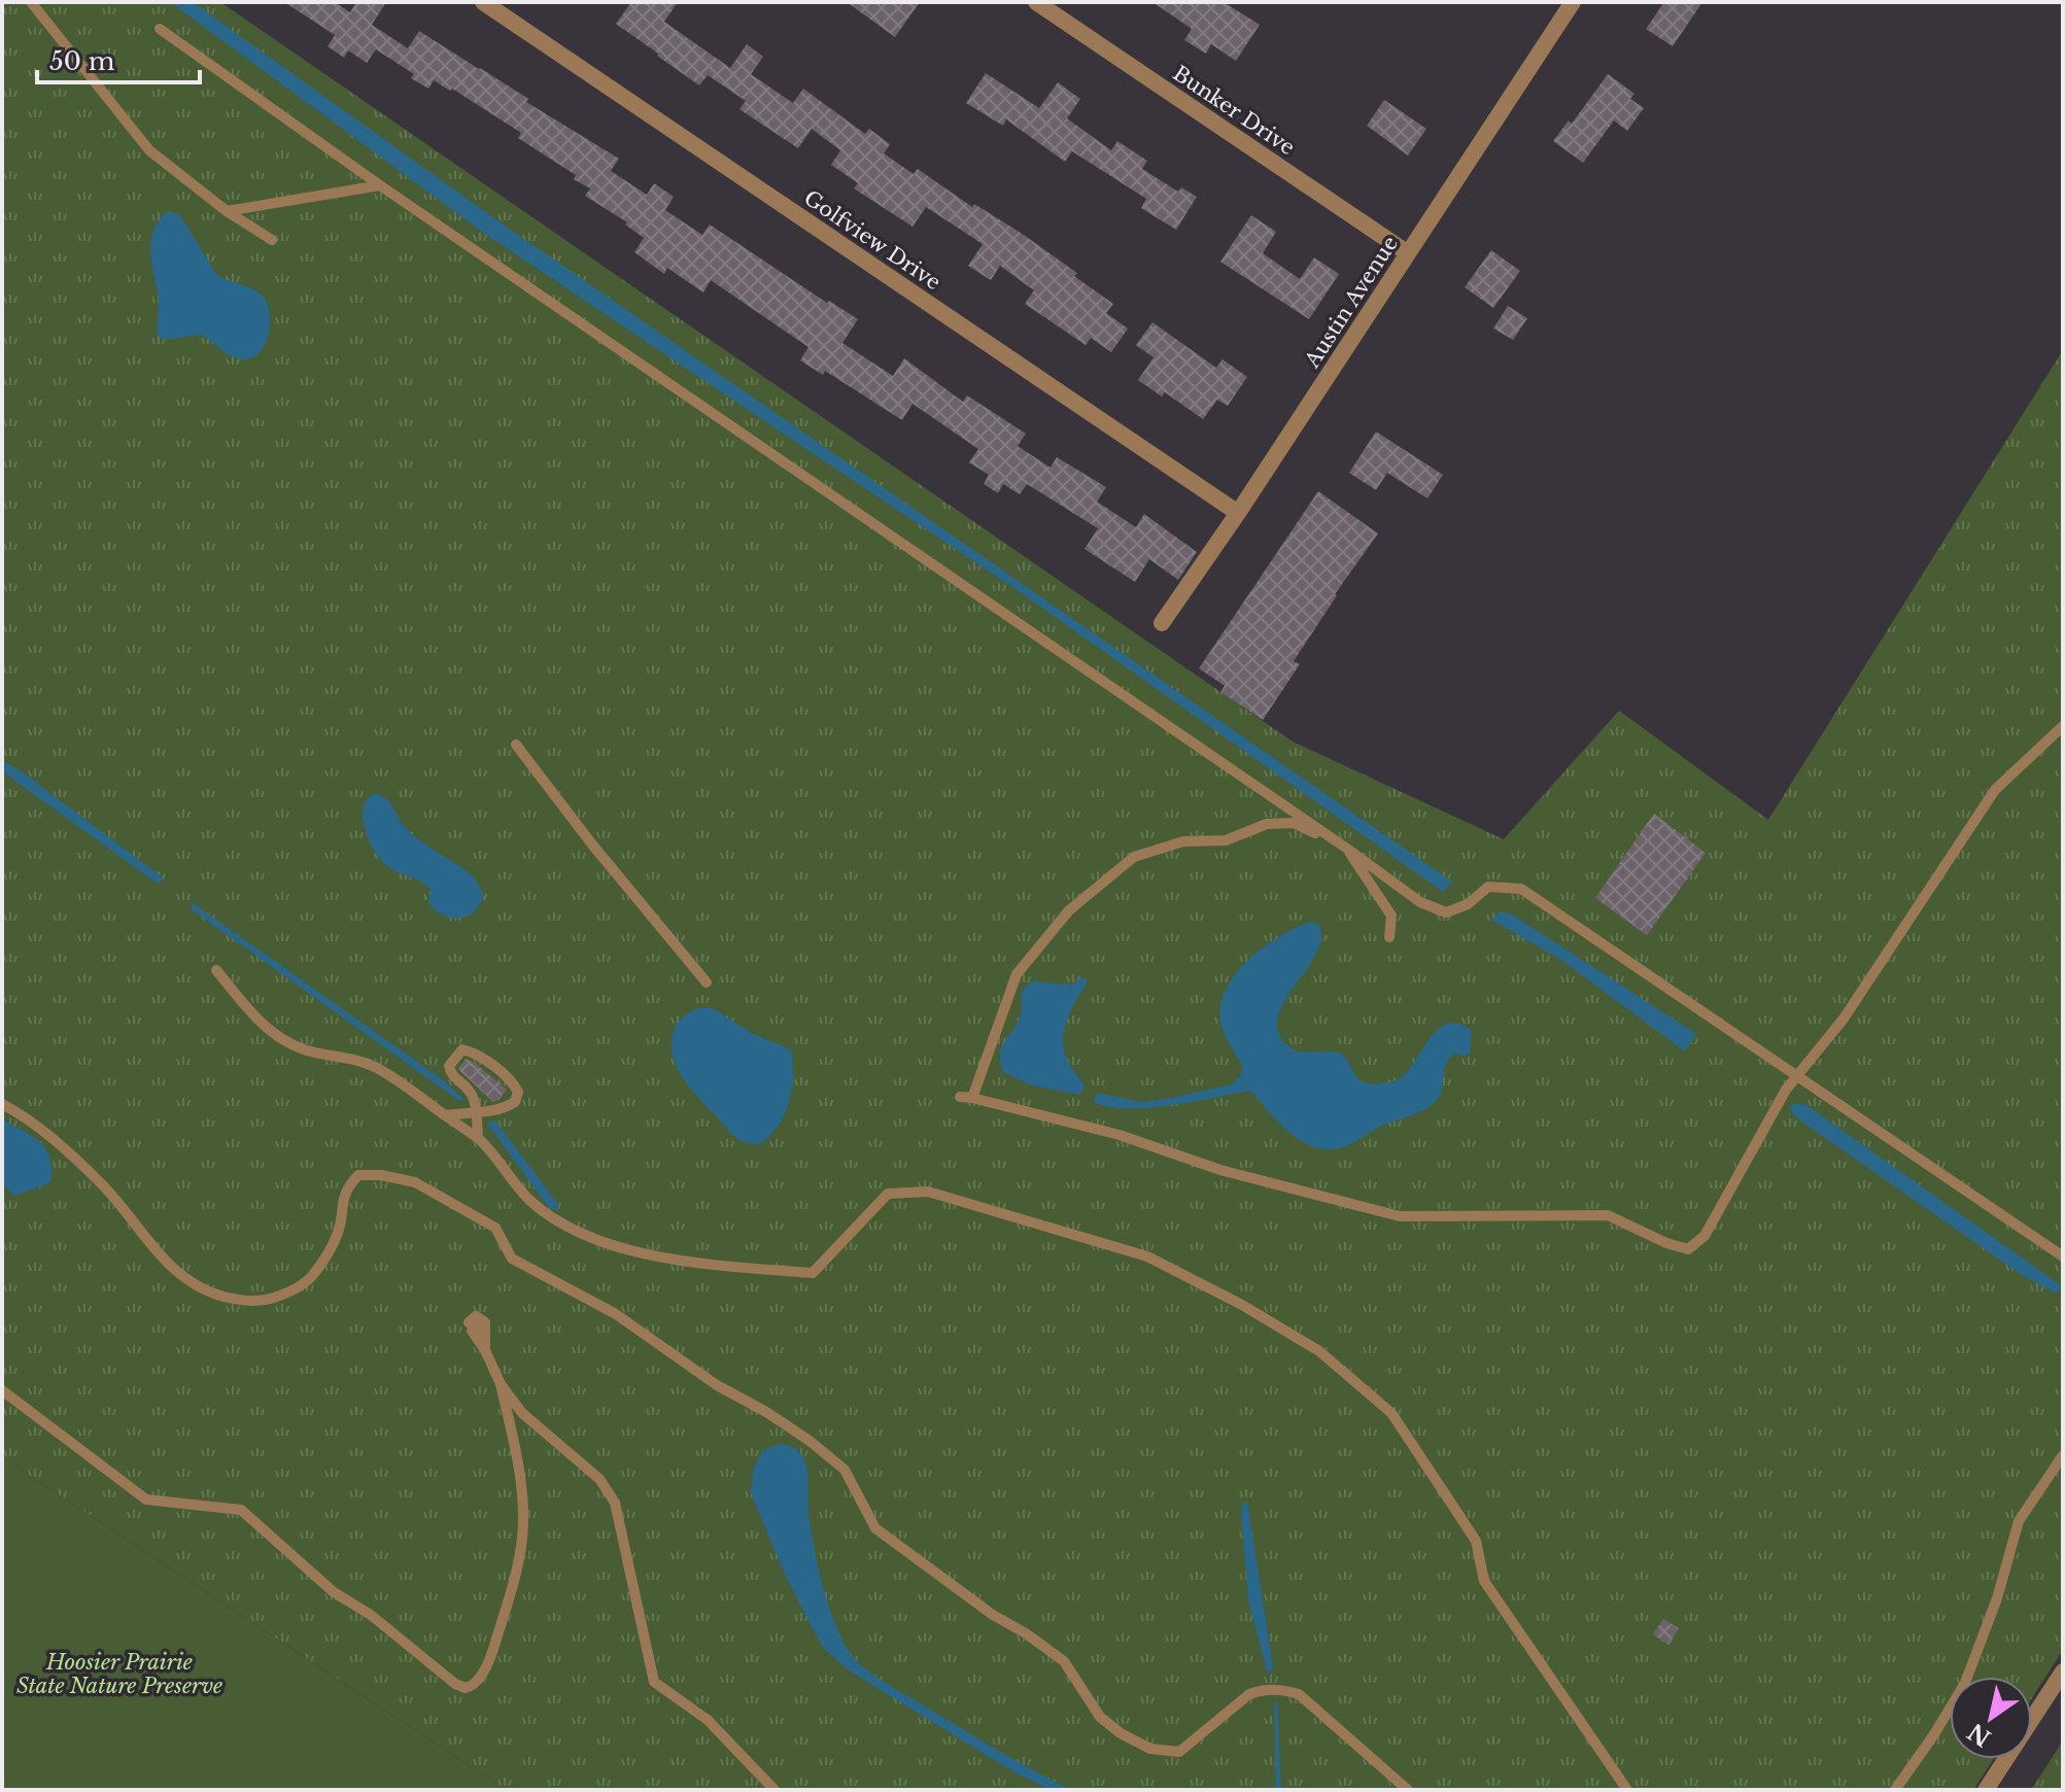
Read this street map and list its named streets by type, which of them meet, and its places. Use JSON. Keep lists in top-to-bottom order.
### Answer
{
  "streets": {
    "street": ["Bunker Drive", "Golfview Drive", "Austin Avenue"]
  },
  "crossings": [
    ["Bunker Drive", "Austin Avenue"],
    ["Golfview Drive", "Austin Avenue"]
  ],
  "parks": ["Hoosier Prairie State Nature Preserve"],
  "scale_bar": "50 m",
  "north": "bottom left"
}
